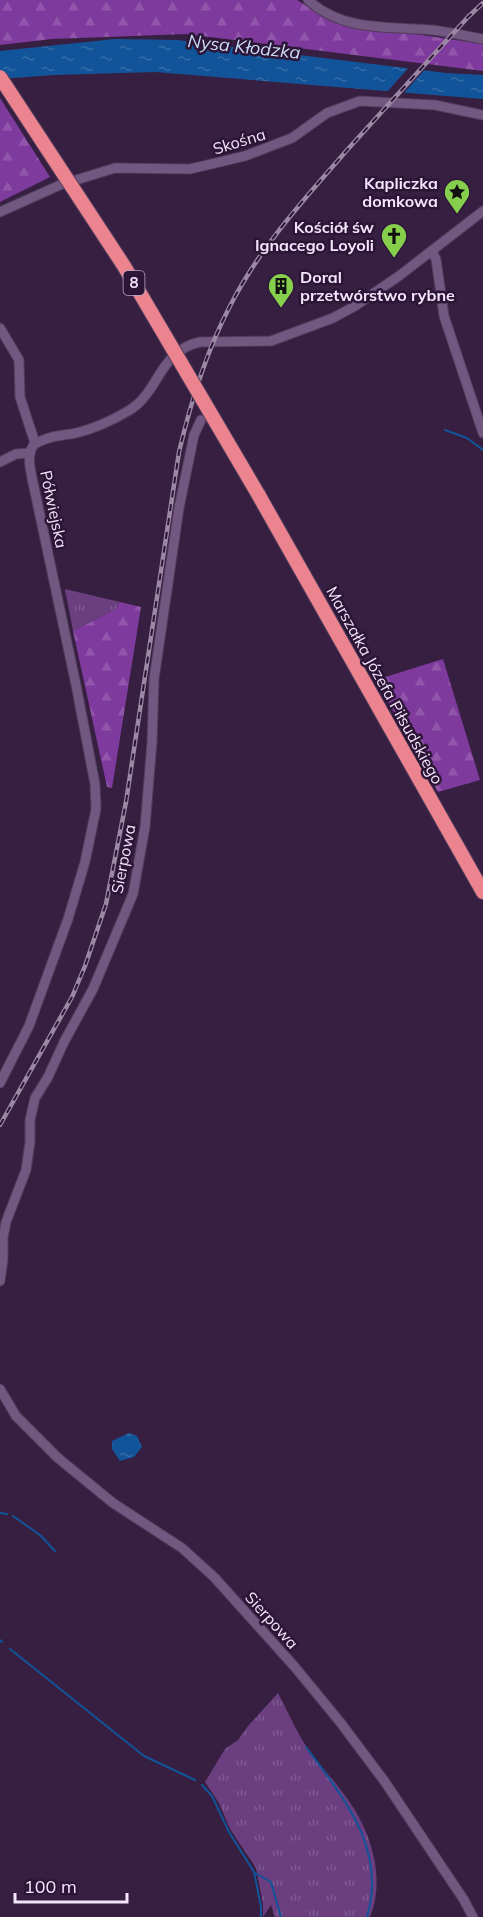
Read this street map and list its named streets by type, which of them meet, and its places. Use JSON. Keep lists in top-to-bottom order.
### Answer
{
  "streets": {
    "highway": ["8", "Marszałka Józefa Piłsudskiego"],
    "street": ["Skośna", "Półwiejska", "Sierpowa"]
  },
  "water": ["Nysa Kłodzka"],
  "places": {
    "place": ["Kapliczka domkowa"],
    "church": ["Kościół św Ignacego Loyoli"],
    "building": ["Doral przetwórstwo rybne"]
  },
  "scale_bar": "100 m"
}
